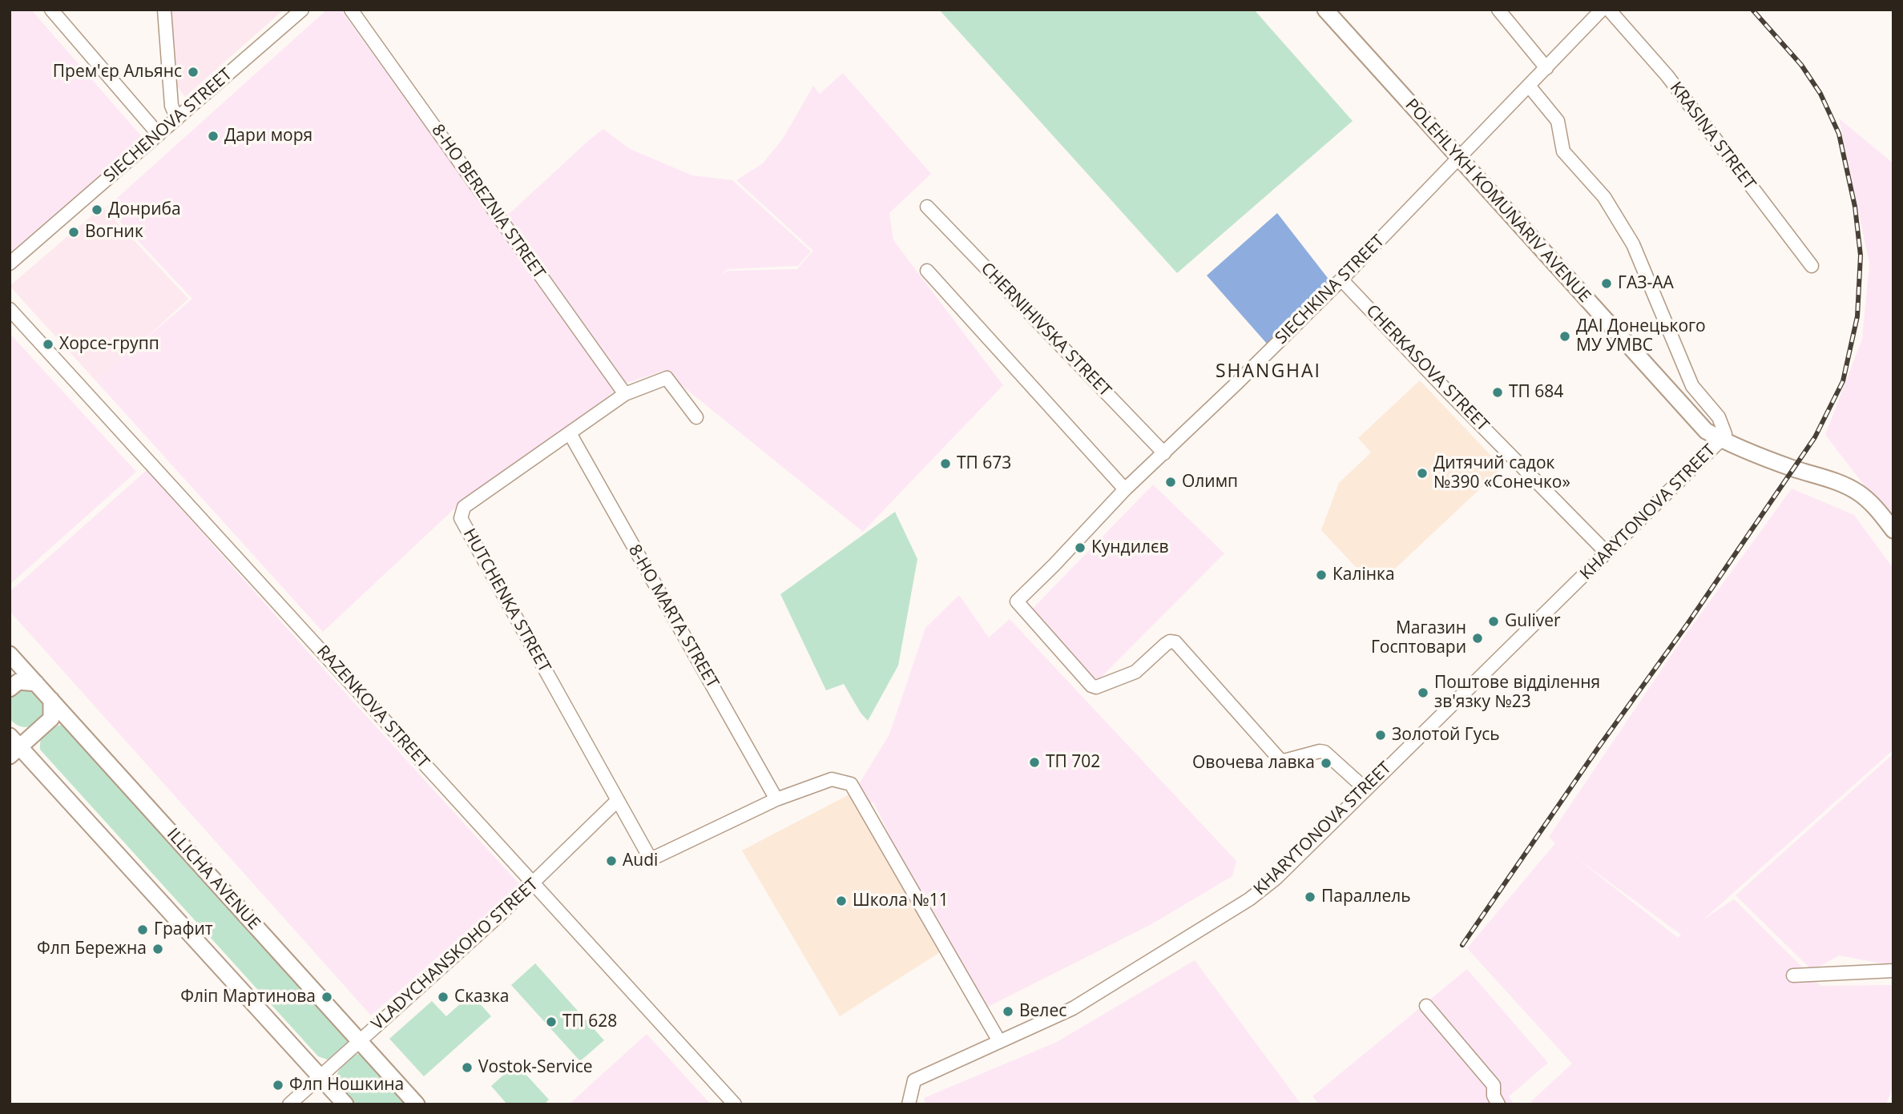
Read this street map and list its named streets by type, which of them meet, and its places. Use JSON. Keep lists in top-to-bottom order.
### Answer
{
  "streets": {
    "main road": ["POLEHLYKH KOMUNARIV AVENUE", "ILLICHA AVENUE"],
    "street": [
      "SIECHENOVA STREET",
      "KRASINA STREET",
      "8-HO BEREZNIA STREET",
      "SIECHKINA STREET",
      "CHERNIHIVSKA STREET",
      "CHERKASOVA STREET",
      "KHARYTONOVA STREET",
      "HUTCHENKA STREET",
      "8-HO MARTA STREET",
      "RAZENKOVA STREET",
      "VLADYCHANSKOHO STREET"
    ]
  },
  "crossings": [
    ["POLEHLYKH KOMUNARIV AVENUE", "SIECHKINA STREET"],
    ["POLEHLYKH KOMUNARIV AVENUE", "KHARYTONOVA STREET"],
    ["8-HO BEREZNIA STREET", "HUTCHENKA STREET"],
    ["SIECHKINA STREET", "CHERNIHIVSKA STREET"],
    ["SIECHKINA STREET", "CHERKASOVA STREET"],
    ["SIECHKINA STREET", "KHARYTONOVA STREET"],
    ["CHERKASOVA STREET", "KHARYTONOVA STREET"],
    ["HUTCHENKA STREET", "8-HO MARTA STREET"],
    ["HUTCHENKA STREET", "VLADYCHANSKOHO STREET"],
    ["RAZENKOVA STREET", "VLADYCHANSKOHO STREET"],
    ["ILLICHA AVENUE", "VLADYCHANSKOHO STREET"]
  ],
  "districts": ["SHANGHAI"],
  "places": [
    "Прем'єр Альянс",
    "Дари моря",
    "Донриба",
    "Вогник",
    "ГАЗ-АА",
    "ДАІ Донецького МУ УМВС",
    "Хорсе-групп",
    "ТП 684",
    "ТП 673",
    "Дитячий садок №390 «Сонечко»",
    "Олимп",
    "Кундилєв",
    "Калінка",
    "Guliver",
    "Магазин Госптовари",
    "Поштове відділення зв'язку №23",
    "Золотой Гусь",
    "ТП 702",
    "Овочева лавка",
    "Audi",
    "Параллель",
    "Школа №11",
    "Графит",
    "Флп Бережна",
    "Фліп Мартинова",
    "Сказка",
    "Велес",
    "ТП 628",
    "Vostok-Service",
    "Флп Ношкина"
  ]
}
